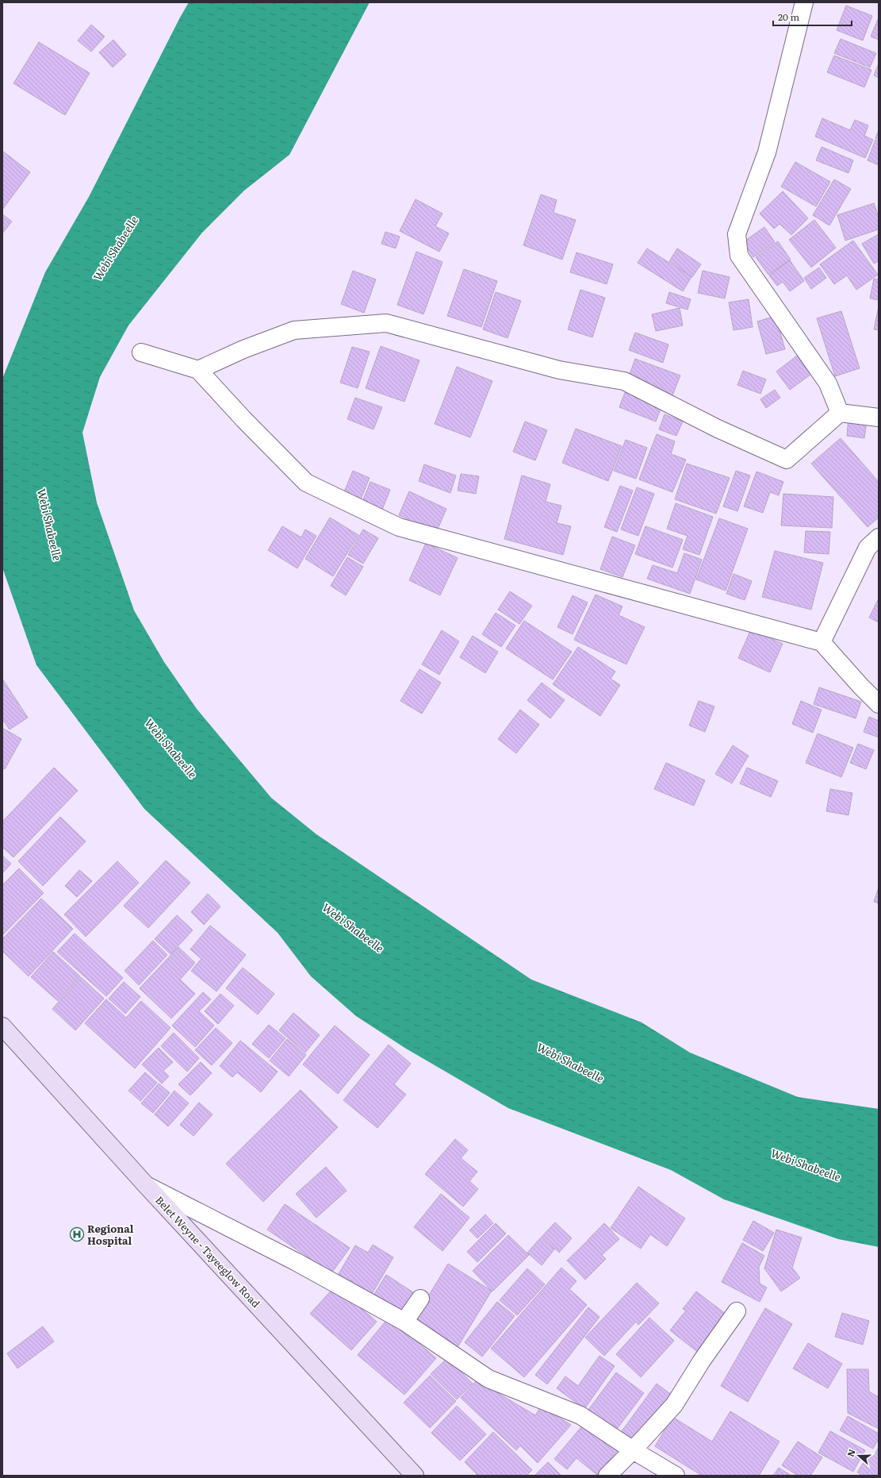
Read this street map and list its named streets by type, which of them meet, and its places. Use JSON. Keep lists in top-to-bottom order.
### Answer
{
  "streets": {
    "main road": ["Belet Weyne - Tayeeglow Road"]
  },
  "water": ["Webi Shabeelle"],
  "places": {
    "hospital": ["Regional Hospital"]
  },
  "scale_bar": "20 m",
  "north": "left"
}
